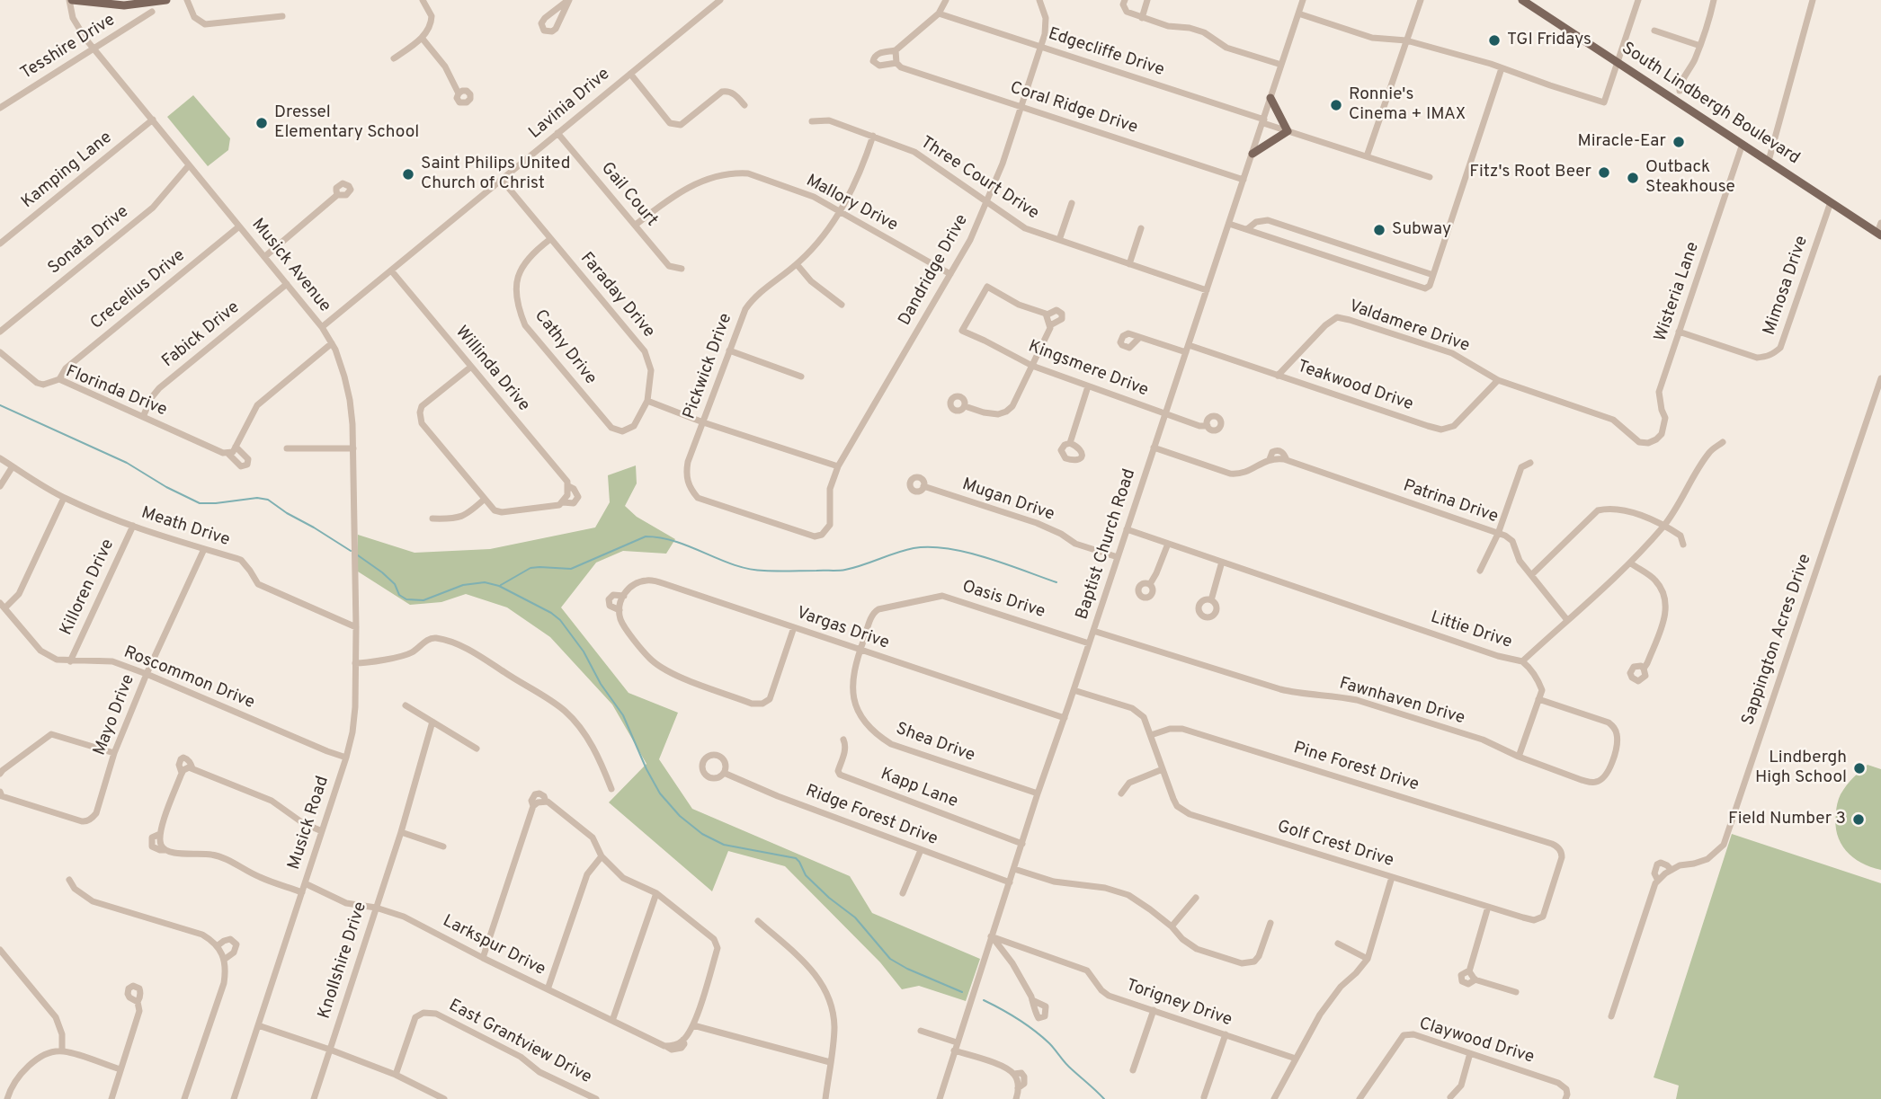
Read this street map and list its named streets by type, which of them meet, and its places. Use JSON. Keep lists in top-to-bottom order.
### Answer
{
  "streets": {
    "main road": ["South Lindbergh Boulevard"],
    "street": [
      "Tesshire Drive",
      "Edgecliffe Drive",
      "Lavinia Drive",
      "Coral Ridge Drive",
      "Kamping Lane",
      "Three Court Drive",
      "Gail Court",
      "Mallory Drive",
      "Sonata Drive",
      "Musick Avenue",
      "Dandridge Drive",
      "Mimosa Drive",
      "Crecelius Drive",
      "Wisteria Lane",
      "Faraday Drive",
      "Valdamere Drive",
      "Fabick Drive",
      "Cathy Drive",
      "Pickwick Drive",
      "Willinda Drive",
      "Kingsmere Drive",
      "Teakwood Drive",
      "Florinda Drive",
      "Mugan Drive",
      "Patrina Drive",
      "Meath Drive",
      "Baptist Church Road",
      "Killoren Drive",
      "Oasis Drive",
      "Vargas Drive",
      "Littie Drive",
      "Sappington Acres Drive",
      "Roscommon Drive",
      "Fawnhaven Drive",
      "Mayo Drive",
      "Shea Drive",
      "Pine Forest Drive",
      "Kapp Lane",
      "Ridge Forest Drive",
      "Musick Road",
      "Golf Crest Drive",
      "Larkspur Drive",
      "Knollshire Drive",
      "Torigney Drive",
      "Claywood Drive",
      "East Grantview Drive"
    ]
  },
  "crossings": [
    ["Tesshire Drive", "Musick Avenue"],
    ["Edgecliffe Drive", "Coral Ridge Drive"],
    ["Edgecliffe Drive", "Dandridge Drive"],
    ["Edgecliffe Drive", "Baptist Church Road"],
    ["Lavinia Drive", "Gail Court"],
    ["Lavinia Drive", "Musick Avenue"],
    ["Lavinia Drive", "Faraday Drive"],
    ["Lavinia Drive", "Willinda Drive"],
    ["South Lindbergh Boulevard", "Mimosa Drive"],
    ["South Lindbergh Boulevard", "Wisteria Lane"],
    ["Coral Ridge Drive", "Dandridge Drive"],
    ["Coral Ridge Drive", "Baptist Church Road"],
    ["Kamping Lane", "Musick Avenue"],
    ["Three Court Drive", "Dandridge Drive"],
    ["Three Court Drive", "Pickwick Drive"],
    ["Three Court Drive", "Baptist Church Road"],
    ["Gail Court", "Mallory Drive"],
    ["Mallory Drive", "Dandridge Drive"],
    ["Mallory Drive", "Pickwick Drive"],
    ["Sonata Drive", "Musick Avenue"],
    ["Musick Avenue", "Crecelius Drive"],
    ["Musick Avenue", "Fabick Drive"],
    ["Musick Avenue", "Florinda Drive"],
    ["Musick Avenue", "Musick Road"],
    ["Dandridge Drive", "Pickwick Drive"],
    ["Mimosa Drive", "Wisteria Lane"],
    ["Crecelius Drive", "Florinda Drive"],
    ["Wisteria Lane", "Valdamere Drive"],
    ["Faraday Drive", "Cathy Drive"],
    ["Valdamere Drive", "Teakwood Drive"],
    ["Fabick Drive", "Florinda Drive"],
    ["Kingsmere Drive", "Baptist Church Road"],
    ["Teakwood Drive", "Baptist Church Road"],
    ["Mugan Drive", "Baptist Church Road"],
    ["Patrina Drive", "Baptist Church Road"],
    ["Patrina Drive", "Littie Drive"],
    ["Meath Drive", "Killoren Drive"],
    ["Meath Drive", "Mayo Drive"],
    ["Meath Drive", "Musick Road"],
    ["Baptist Church Road", "Oasis Drive"],
    ["Baptist Church Road", "Vargas Drive"],
    ["Baptist Church Road", "Littie Drive"],
    ["Baptist Church Road", "Fawnhaven Drive"],
    ["Baptist Church Road", "Shea Drive"],
    ["Baptist Church Road", "Kapp Lane"],
    ["Baptist Church Road", "Ridge Forest Drive"],
    ["Baptist Church Road", "Golf Crest Drive"],
    ["Baptist Church Road", "Torigney Drive"],
    ["Killoren Drive", "Roscommon Drive"],
    ["Oasis Drive", "Vargas Drive"],
    ["Oasis Drive", "Shea Drive"],
    ["Vargas Drive", "Shea Drive"],
    ["Roscommon Drive", "Mayo Drive"],
    ["Roscommon Drive", "Musick Road"],
    ["Pine Forest Drive", "Golf Crest Drive"],
    ["Musick Road", "Larkspur Drive"],
    ["Larkspur Drive", "Knollshire Drive"]
  ],
  "places": [
    "TGI Fridays",
    "Ronnie's Cinema + IMAX",
    "Dressel Elementary School",
    "Miracle-Ear",
    "Fitz's Root Beer",
    "Saint Philips United Church of Christ",
    "Outback Steakhouse",
    "Subway",
    "Lindbergh High School",
    "Field Number 3"
  ]
}
